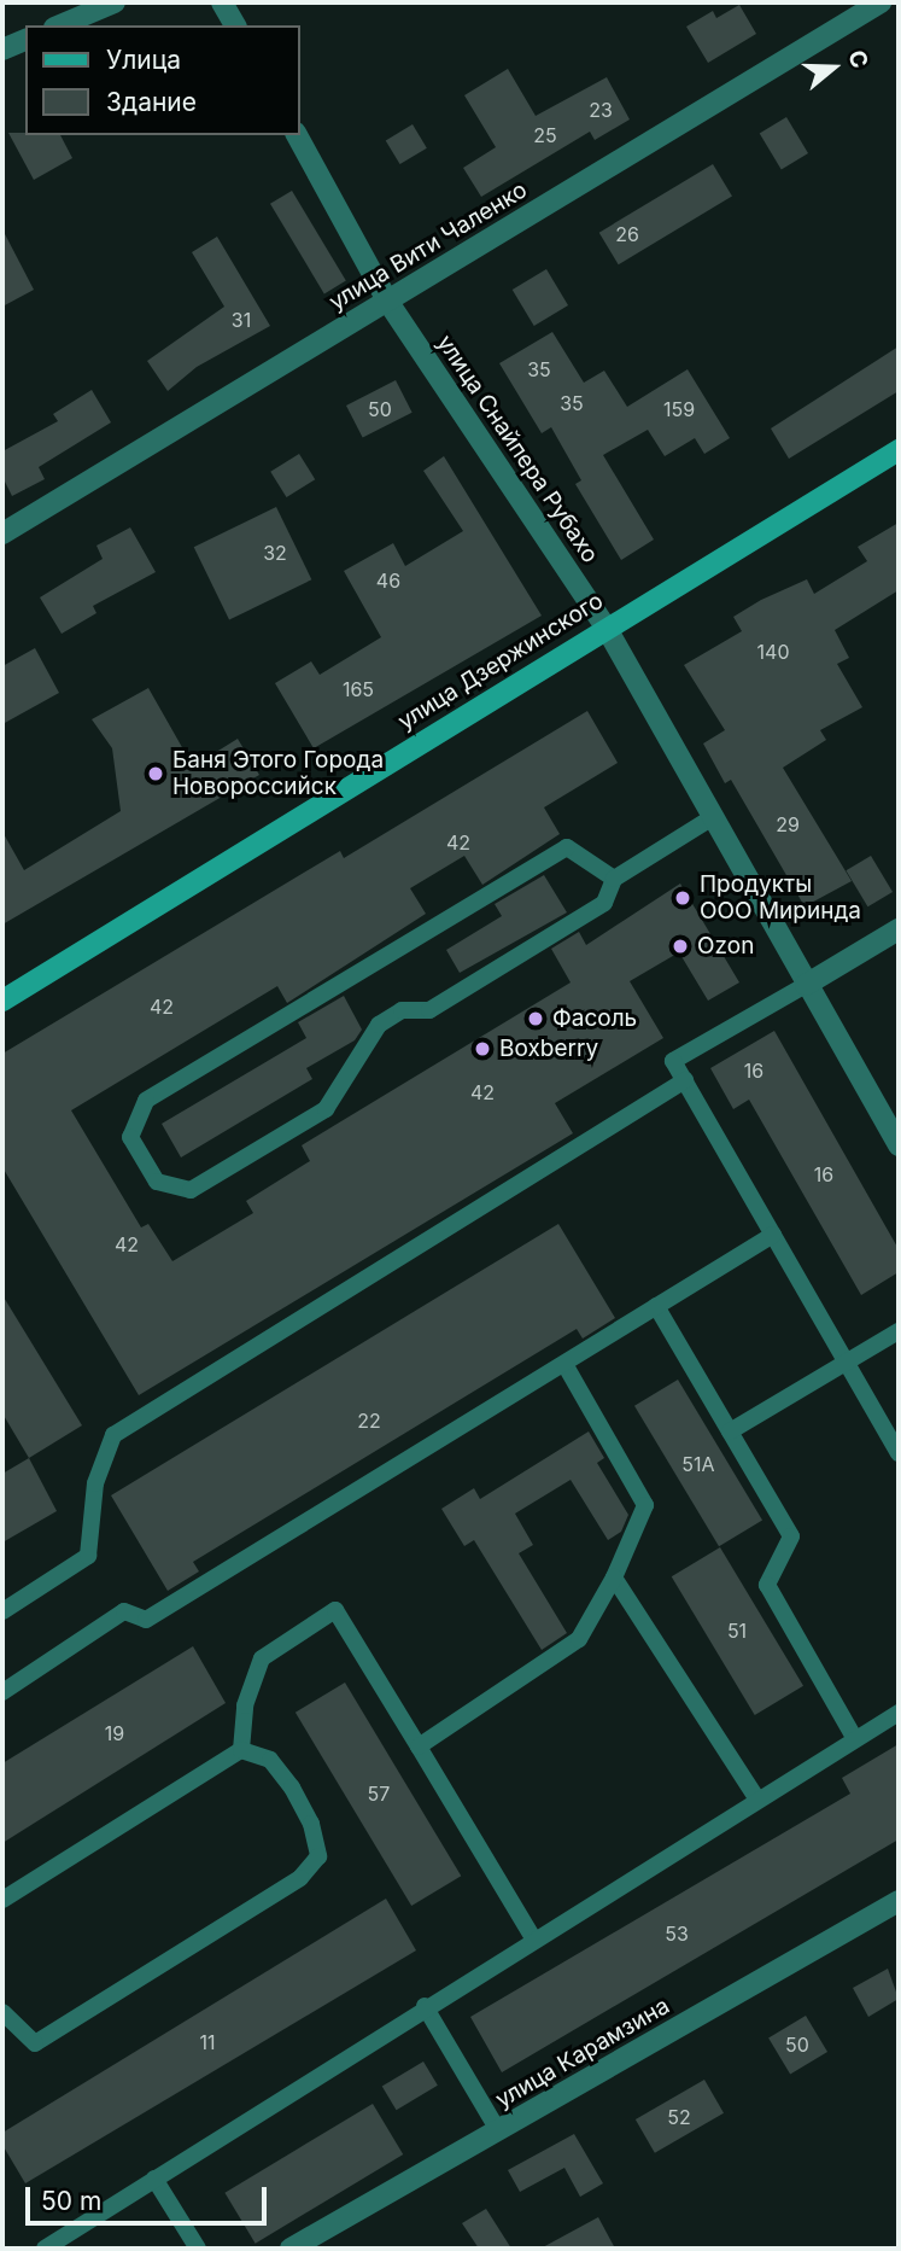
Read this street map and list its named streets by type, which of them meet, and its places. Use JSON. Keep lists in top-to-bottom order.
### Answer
{
  "streets": {
    "street": [
      "улица Вити Чаленко",
      "улица Снайпера Рубахо",
      "улица Дзержинского",
      "улица Карамзина"
    ]
  },
  "crossings": [
    ["улица Вити Чаленко", "улица Снайпера Рубахо"],
    ["улица Снайпера Рубахо", "улица Дзержинского"]
  ],
  "places": [
    "Баня Этого Города Новороссийск",
    "Продукты ООО Миринда",
    "Ozon",
    "Фасоль",
    "Boxberry"
  ],
  "house_numbers": [
    "23",
    "25",
    "26",
    "31",
    "35",
    "35",
    "50",
    "159",
    "32",
    "46",
    "140",
    "165",
    "29",
    "42",
    "42",
    "16",
    "42",
    "16",
    "42",
    "22",
    "51А",
    "51",
    "19",
    "57",
    "53",
    "11",
    "50",
    "52"
  ],
  "legend": ["Улица", "Здание"],
  "scale_bar": "50 m",
  "north": "right"
}
